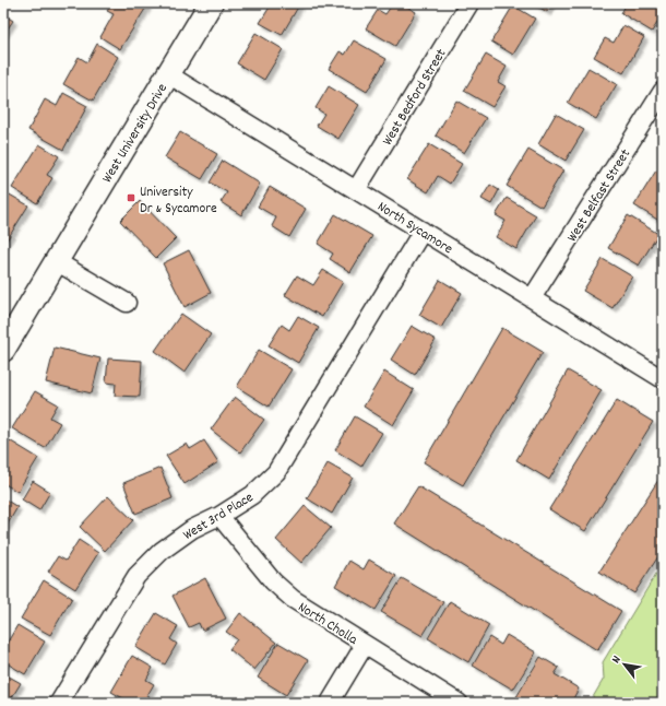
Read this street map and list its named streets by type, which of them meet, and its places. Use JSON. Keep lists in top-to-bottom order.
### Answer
{
  "streets": {
    "main road": ["West University Drive"],
    "street": [
      "West Bedford Street",
      "West Belfast Street",
      "North Sycamore",
      "West 3rd Place",
      "North Cholla"
    ]
  },
  "crossings": [
    ["West Bedford Street", "North Sycamore"],
    ["West University Drive", "North Sycamore"],
    ["West Belfast Street", "North Sycamore"],
    ["North Sycamore", "West 3rd Place"],
    ["West 3rd Place", "North Cholla"]
  ],
  "places": {
    "transit": ["University Dr & Sycamore"]
  },
  "north": "top left"
}
